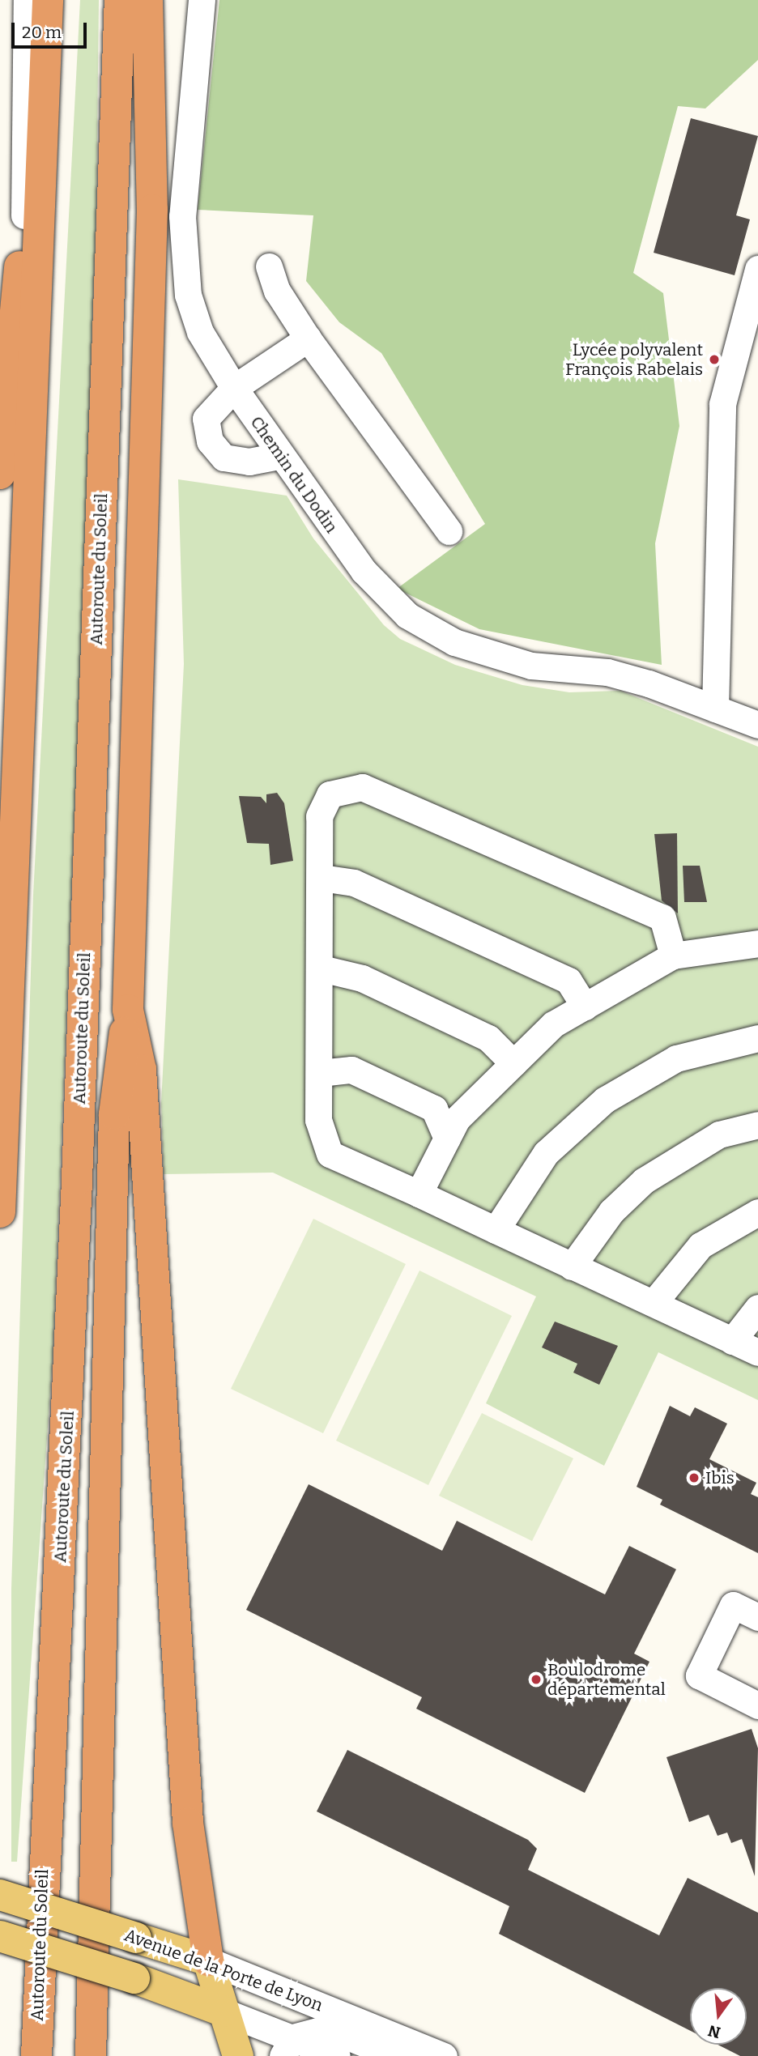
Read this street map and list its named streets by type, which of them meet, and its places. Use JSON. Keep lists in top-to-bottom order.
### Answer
{
  "streets": {
    "highway": ["Autoroute du Soleil"],
    "main road": ["Avenue de la Porte de Lyon"],
    "street": ["Chemin du Dodin"]
  },
  "places": ["Lycée polyvalent François Rabelais", "Ibis", "Boulodrome départemental"],
  "scale_bar": "20 m",
  "north": "bottom"
}
